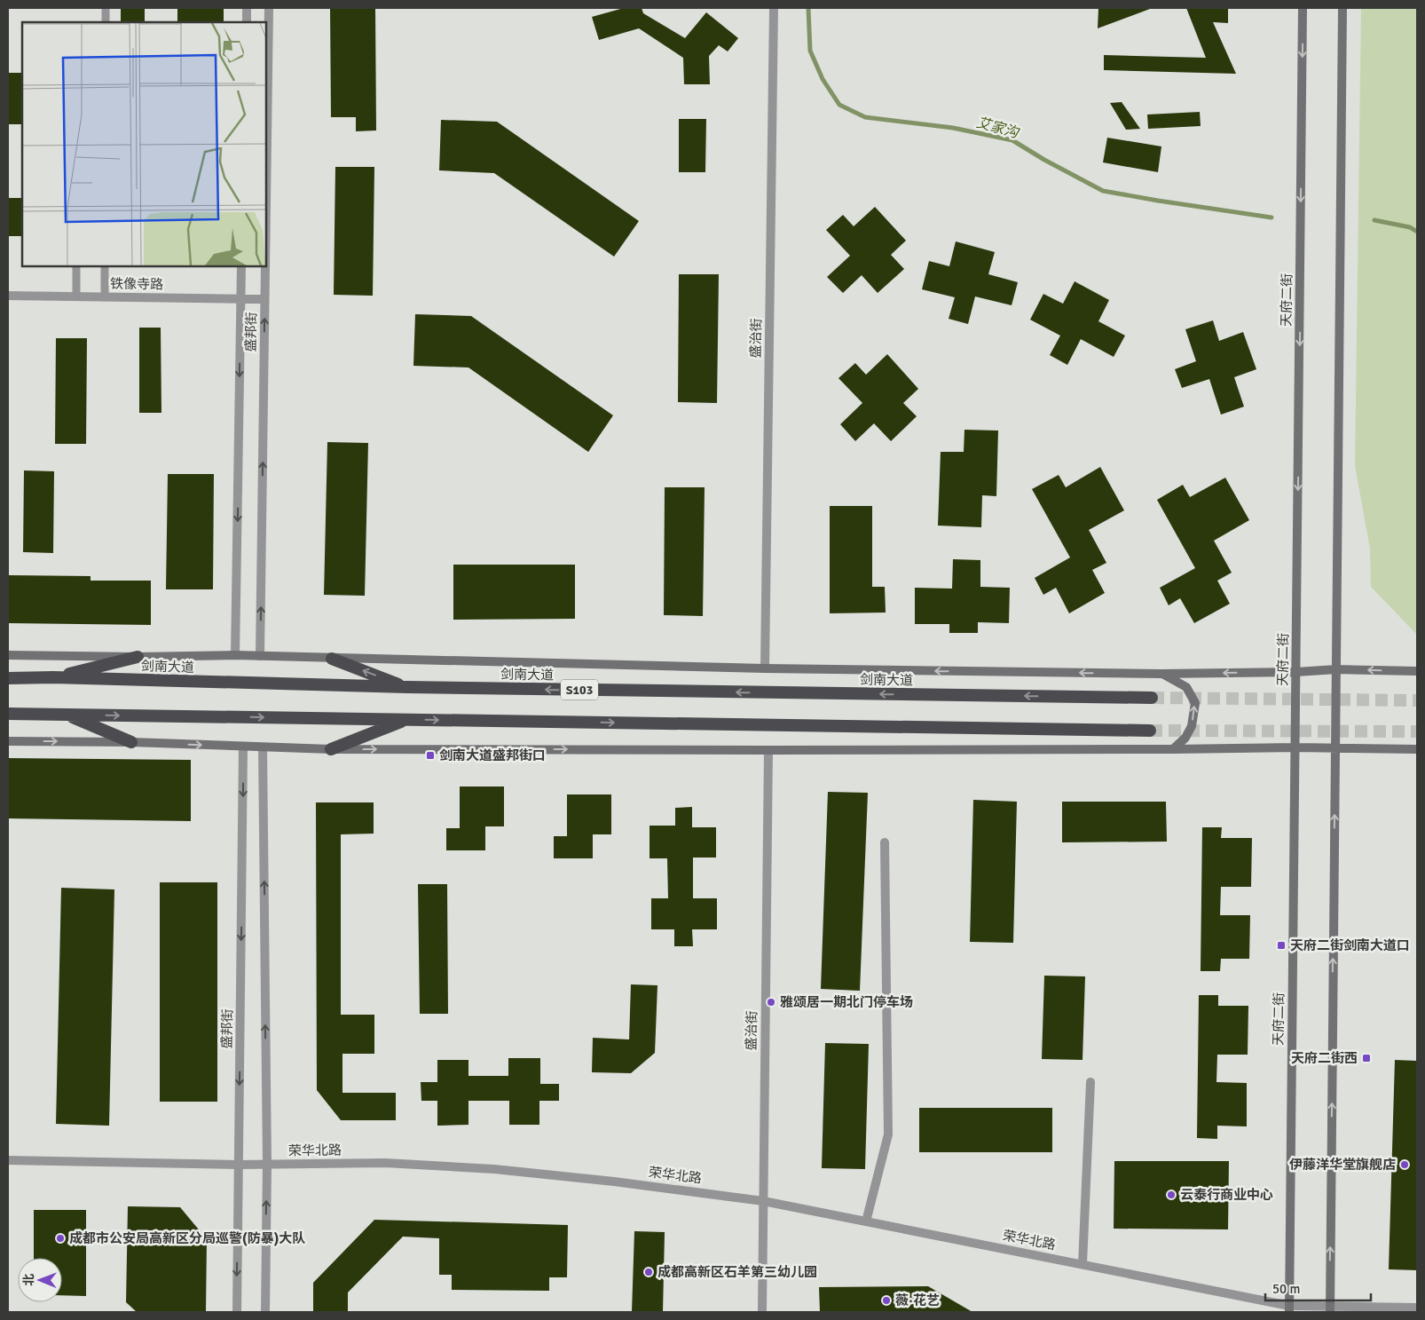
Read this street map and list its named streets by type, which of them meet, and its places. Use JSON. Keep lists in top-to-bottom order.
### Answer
{
  "streets": {
    "highway": ["剑南大道", "S103"],
    "main road": ["天府二街"],
    "street": [
      "铁像寺路",
      "盛邦街",
      "盛治街",
      "荣华北路"
    ]
  },
  "crossings": [
    ["铁像寺路", "盛邦街"],
    ["天府二街", "荣华北路"],
    ["盛邦街", "荣华北路"],
    ["盛治街", "荣华北路"]
  ],
  "water": ["艾家沟"],
  "places": {
    "transit": ["剑南大道盛邦街口", "天府二街剑南大道口", "天府二街西"],
    "other": [
      "雅颂居一期北门停车场",
      "伊藤洋华堂旗舰店",
      "云泰行商业中心",
      "成都市公安局高新区分局巡警(防暴)大队",
      "成都高新区石羊第三幼儿园",
      "薇·花艺"
    ]
  },
  "scale_bar": "50 m",
  "north": "left"
}
